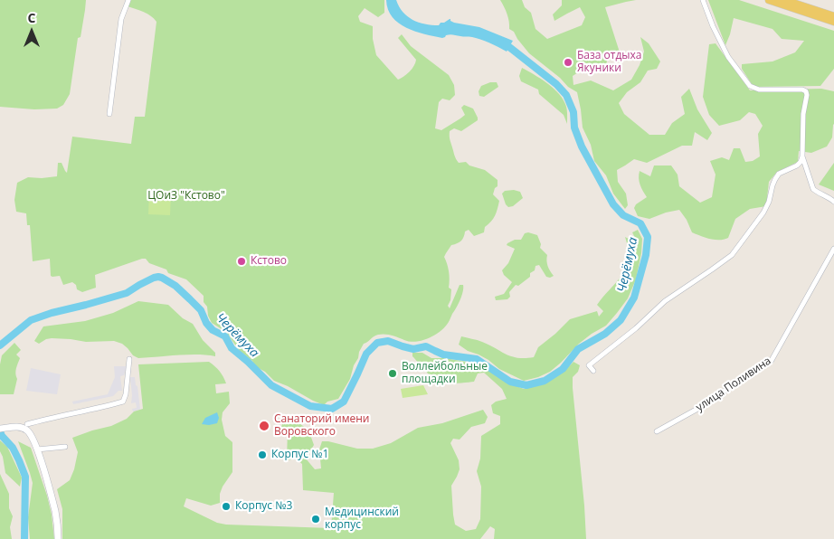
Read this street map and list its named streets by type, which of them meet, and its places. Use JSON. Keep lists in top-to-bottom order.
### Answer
{
  "streets": {
    "street": ["улица Поливина"]
  },
  "water": ["Черёмуха"],
  "parks": ["ЦОиЗ \"Кстово\""],
  "places": [
    "База отдыха Якуники",
    "Кстово",
    "Воллейбольные площадки",
    "Санаторий имени Воровского",
    "Корпус №1",
    "Корпус №3",
    "Медицинский корпус"
  ],
  "north": "top"
}
